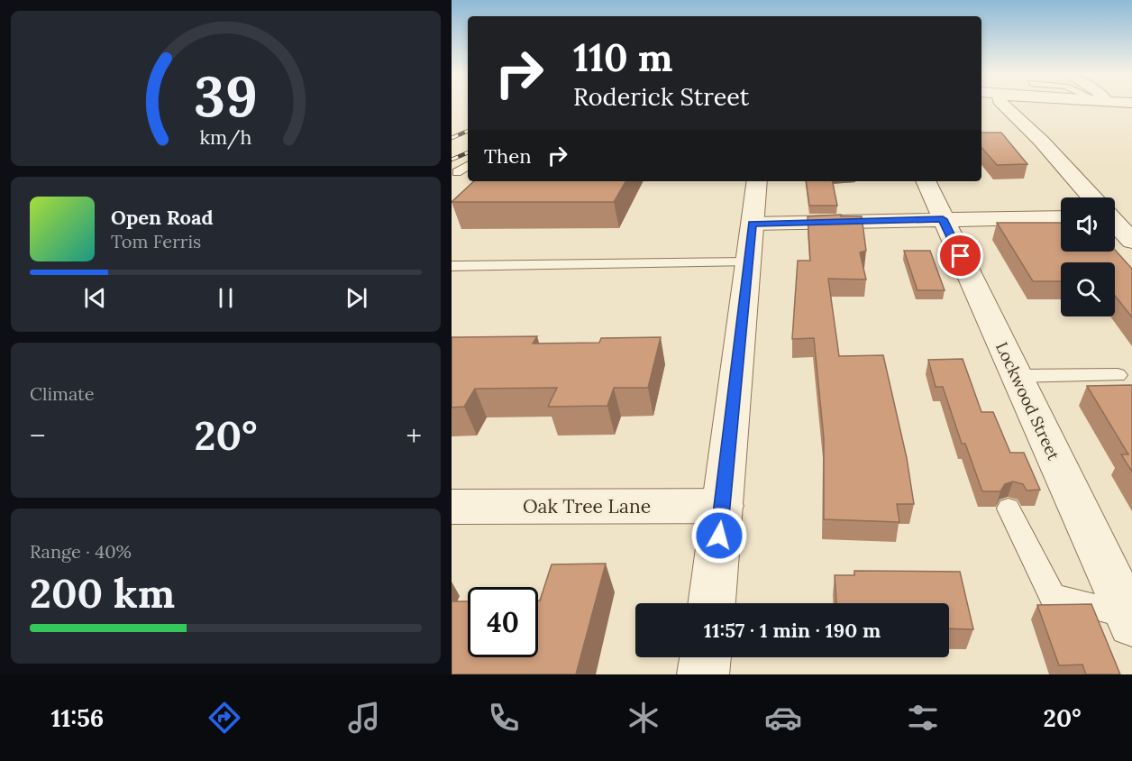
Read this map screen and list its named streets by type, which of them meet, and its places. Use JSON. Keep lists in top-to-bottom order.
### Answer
{
  "streets": {
    "street": ["Lockwood Street", "Oak Tree Lane"]
  },
  "page": {
    "turn": ["110 m", "Roderick Street"],
    "then": "Then",
    "song": ["Open Road", "Tom Ferris"],
    "tile": [
      "Climate",
      ["Range · 40%", "200 km"]
    ],
    "heat": ["−", "20°", "+"],
    "limit": "40",
    "trip": "11:57 · 1 min · 190 m",
    "tabs": ["11:56", "20°"],
    "gauge": ["39", "km/h"]
  }
}
